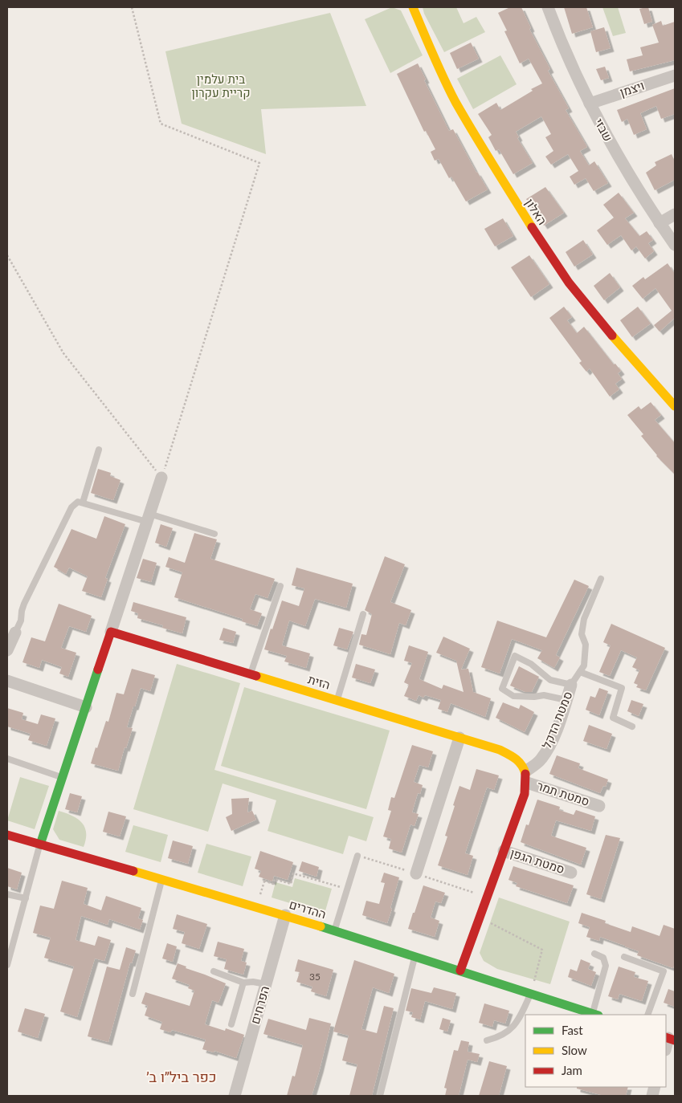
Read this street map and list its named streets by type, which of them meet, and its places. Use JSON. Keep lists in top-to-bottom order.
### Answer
{
  "streets": {
    "street": [
      "ויצמן",
      "שבזי",
      "האלון",
      "הזית",
      "סמטת הדקל",
      "סמטת תמר",
      "סמטת הגפן",
      "ההדרים",
      "הפרחים"
    ]
  },
  "crossings": [
    ["ויצמן", "שבזי"],
    ["הזית", "סמטת הדקל"],
    ["הזית", "סמטת תמר"],
    ["סמטת הדקל", "סמטת תמר"],
    ["ההדרים", "הפרחים"]
  ],
  "districts": ["כפר ביל״ו ב׳"],
  "parks": ["בית עלמין קריית עקרון"],
  "house_numbers": ["35"],
  "legend": ["Fast", "Slow", "Jam"]
}
